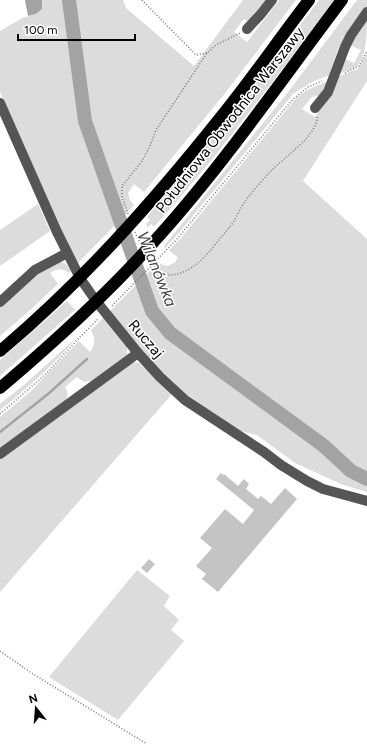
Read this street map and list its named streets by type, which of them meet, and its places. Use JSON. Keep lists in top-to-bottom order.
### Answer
{
  "streets": {
    "highway": ["Południowa Obwodnica Warszawy"],
    "street": ["Ruczaj"]
  },
  "water": ["Wilanówka"],
  "scale_bar": "100 m",
  "north": "top"
}
